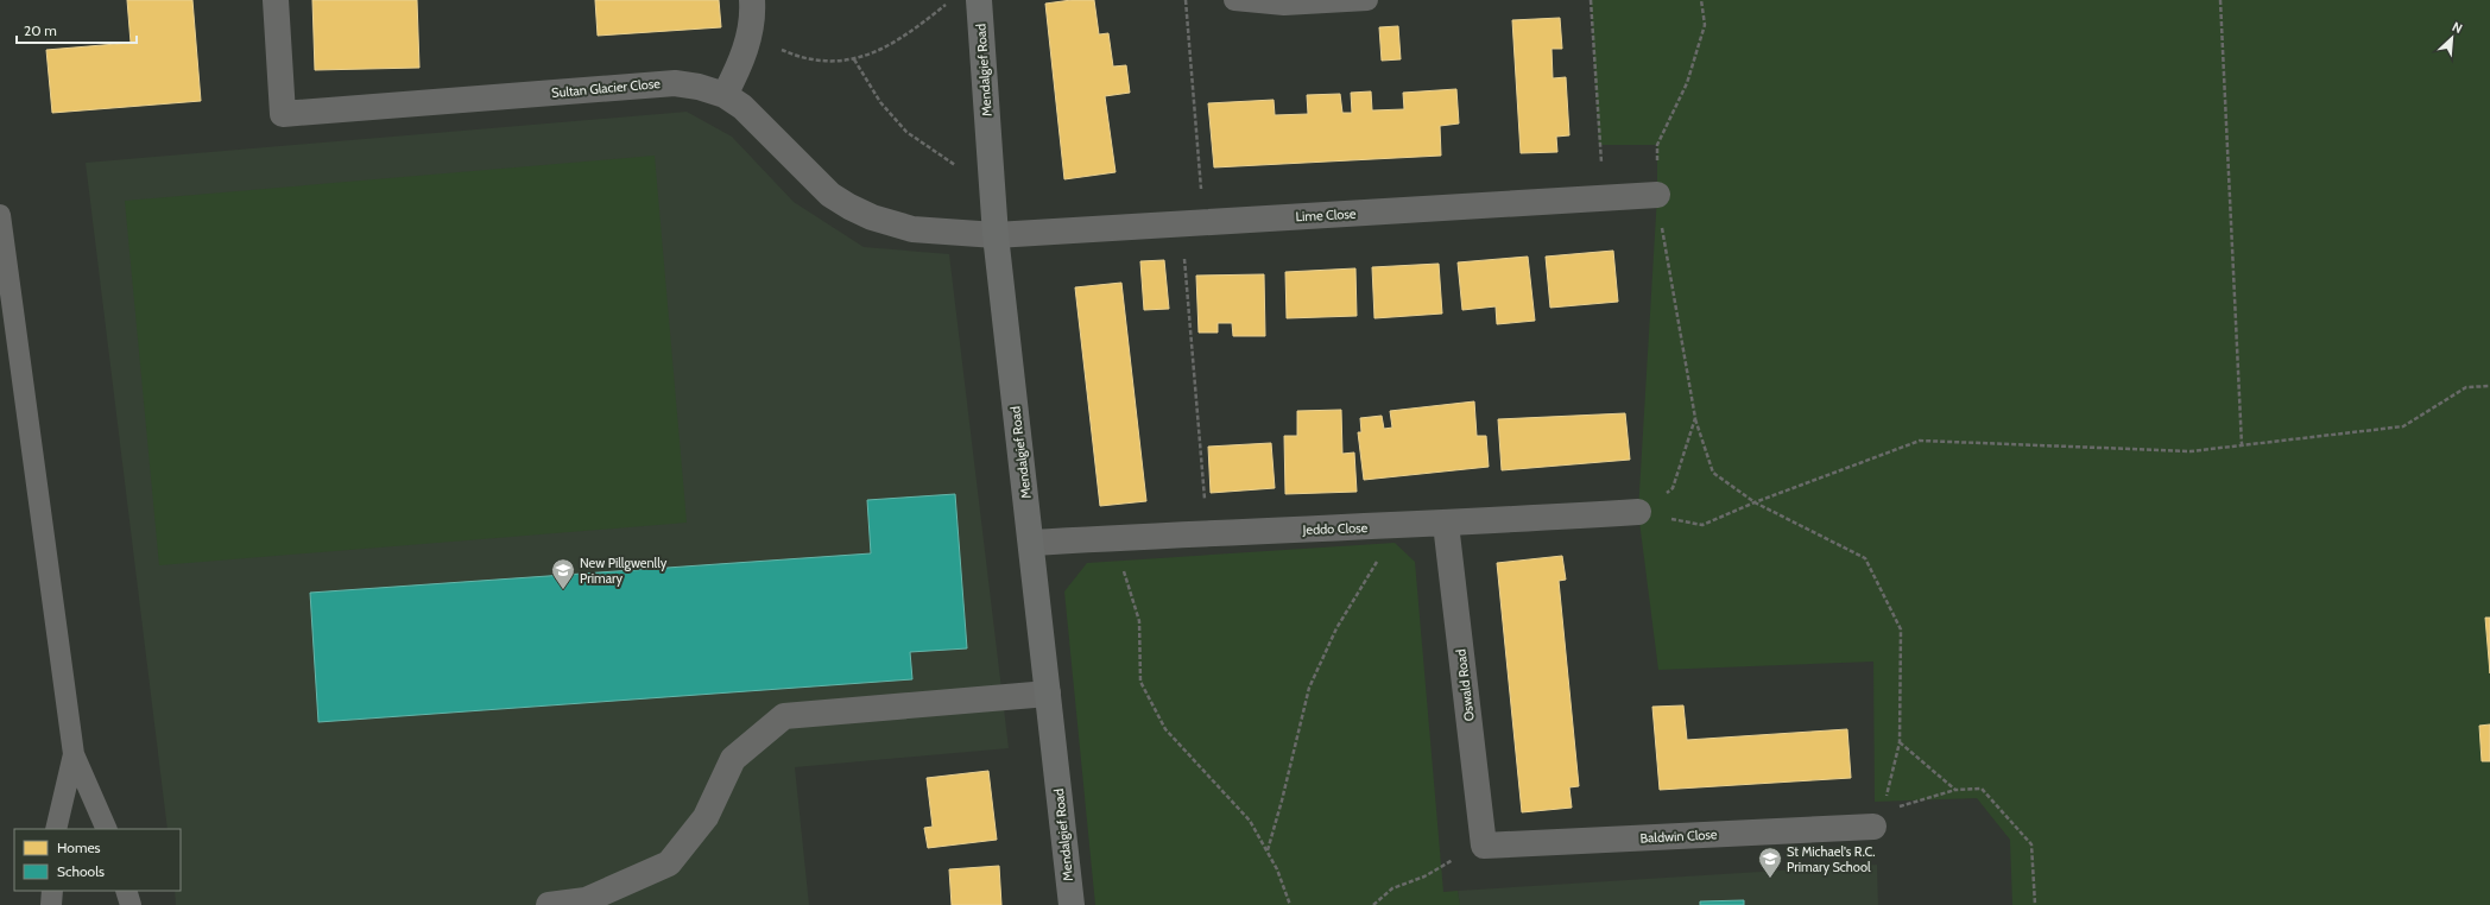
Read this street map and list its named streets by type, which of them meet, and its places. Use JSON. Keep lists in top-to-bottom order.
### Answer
{
  "streets": {
    "street": [
      "Mendalgief Road",
      "Sultan Glacier Close",
      "Lime Close",
      "Jeddo Close",
      "Oswald Road",
      "Baldwin Close"
    ]
  },
  "crossings": [
    ["Mendalgief Road", "Sultan Glacier Close"],
    ["Mendalgief Road", "Lime Close"],
    ["Mendalgief Road", "Jeddo Close"],
    ["Sultan Glacier Close", "Lime Close"],
    ["Jeddo Close", "Oswald Road"],
    ["Oswald Road", "Baldwin Close"]
  ],
  "places": {
    "school or university": ["New Pillgwenlly Primary", "St Michael's R.C. Primary School"]
  },
  "legend": ["Homes", "Schools"],
  "scale_bar": "20 m",
  "north": "top right"
}
